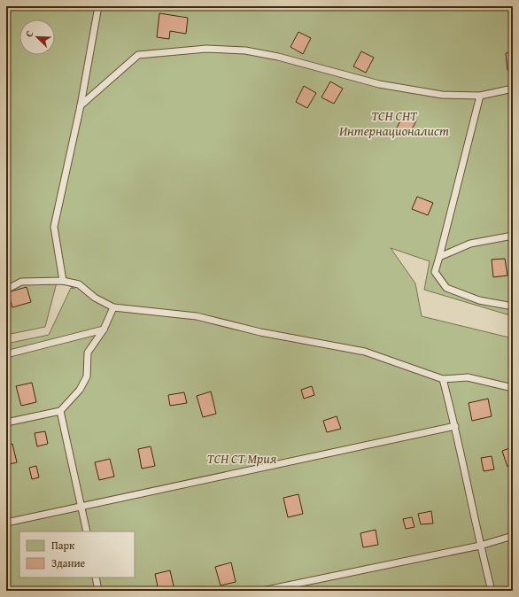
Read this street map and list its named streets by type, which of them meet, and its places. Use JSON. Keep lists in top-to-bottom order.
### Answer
{
  "parks": ["ТСН СНТ Интернационалист", "ТСН СТ Мрия"],
  "legend": ["Парк", "Здание"],
  "north": "top left"
}
